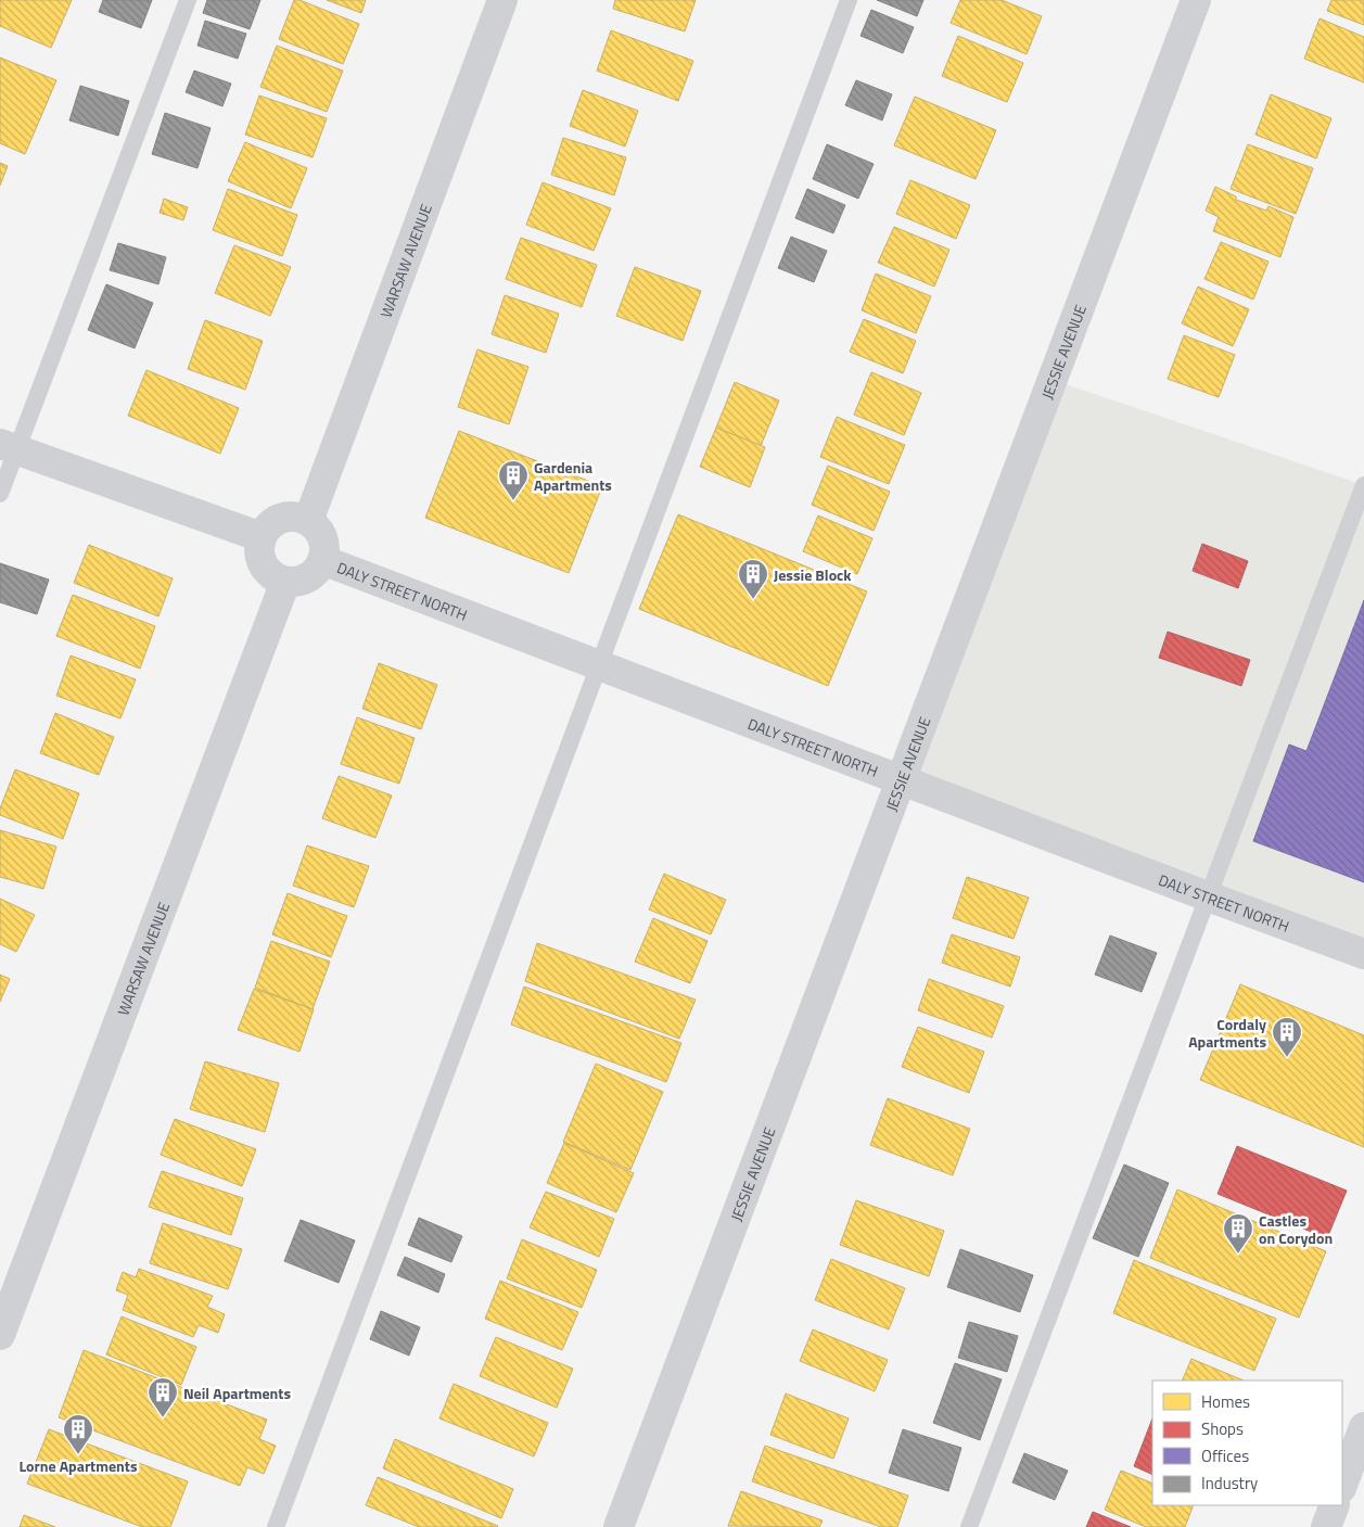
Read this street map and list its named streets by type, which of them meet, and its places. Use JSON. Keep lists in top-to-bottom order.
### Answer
{
  "streets": {
    "street": ["WARSAW AVENUE", "JESSIE AVENUE", "DALY STREET NORTH"]
  },
  "crossings": [
    ["WARSAW AVENUE", "DALY STREET NORTH"],
    ["JESSIE AVENUE", "DALY STREET NORTH"]
  ],
  "places": {
    "building": [
      "Gardenia Apartments",
      "Jessie Block",
      "Cordaly Apartments",
      "Castles on Corydon",
      "Neil Apartments",
      "Lorne Apartments"
    ]
  },
  "legend": [
    "Homes",
    "Shops",
    "Offices",
    "Industry"
  ]
}
